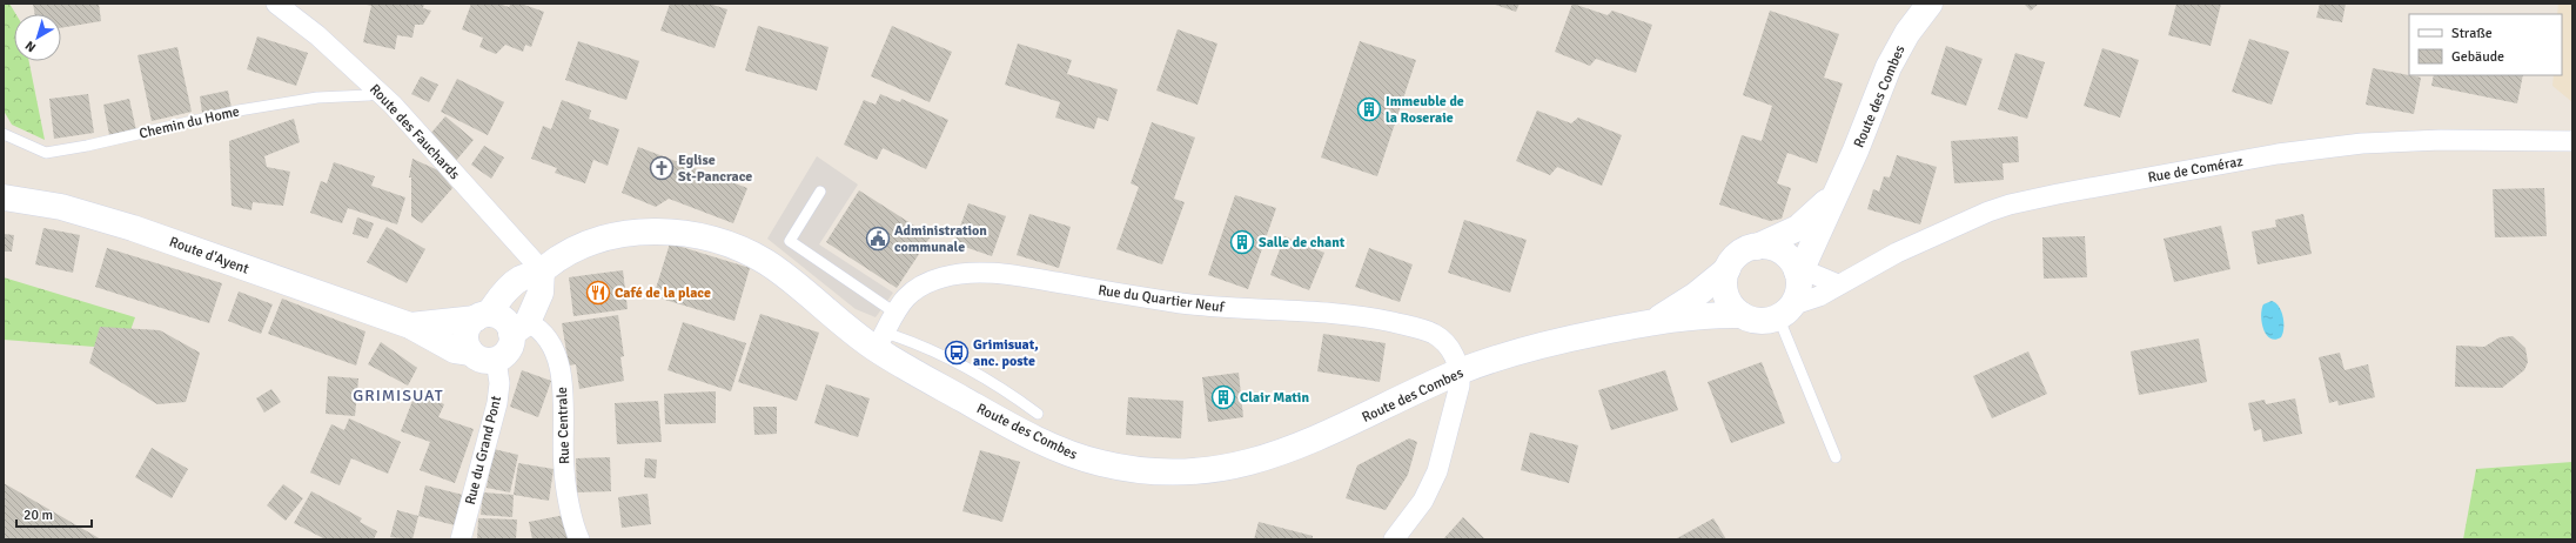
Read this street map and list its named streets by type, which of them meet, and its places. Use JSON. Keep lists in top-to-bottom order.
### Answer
{
  "streets": {
    "street": [
      "Route des Combes",
      "Route des Fauchards",
      "Rue de Coméraz",
      "Route d'Ayent",
      "Rue du Quartier Neuf",
      "Rue Centrale",
      "Rue du Grand Pont"
    ],
    "lane": ["Chemin du Home"]
  },
  "crossings": [
    ["Route des Combes", "Route des Fauchards"],
    ["Route des Combes", "Rue de Coméraz"],
    ["Route des Combes", "Route d'Ayent"],
    ["Route des Combes", "Rue du Quartier Neuf"],
    ["Route des Combes", "Rue Centrale"],
    ["Route des Combes", "Rue du Grand Pont"],
    ["Chemin du Home", "Route des Fauchards"],
    ["Route d'Ayent", "Rue Centrale"],
    ["Route d'Ayent", "Rue du Grand Pont"],
    ["Rue Centrale", "Rue du Grand Pont"]
  ],
  "districts": ["GRIMISUAT"],
  "places": {
    "building": ["Immeuble de la Roseraie", "Salle de chant", "Clair Matin"],
    "church": ["Eglise St-Pancrace"],
    "public building": ["Administration communale"],
    "restaurant": ["Café de la place"],
    "bus stop": ["Grimisuat, anc. poste"]
  },
  "legend": ["Straße", "Gebäude"],
  "scale_bar": "20 m",
  "north": "bottom left"
}
